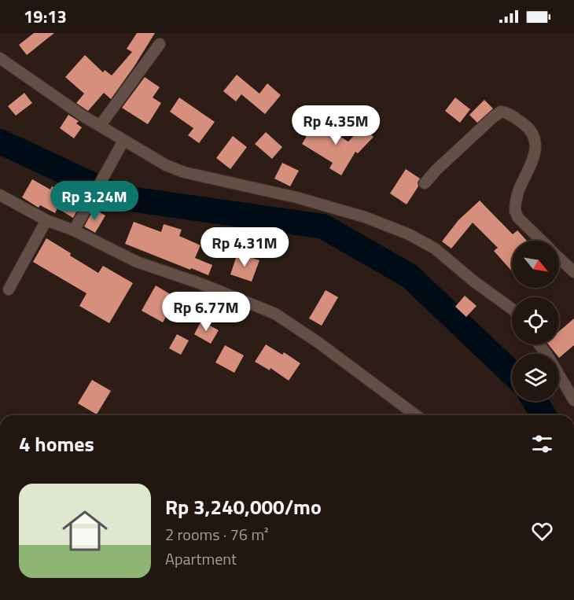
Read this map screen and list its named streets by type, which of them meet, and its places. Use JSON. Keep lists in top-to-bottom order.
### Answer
{
  "north": "bottom right",
  "page": {
    "status": "19:13",
    "price": [
      "Rp 4.35M",
      "Rp 3.24M",
      "Rp 4.31M",
      "Rp 6.77M"
    ],
    "heading": "4 homes",
    "list": [
      {
        "name": "Rp 3,240,000/mo",
        "note": "2 rooms · 76 m² · Apartment"
      }
    ]
  }
}
